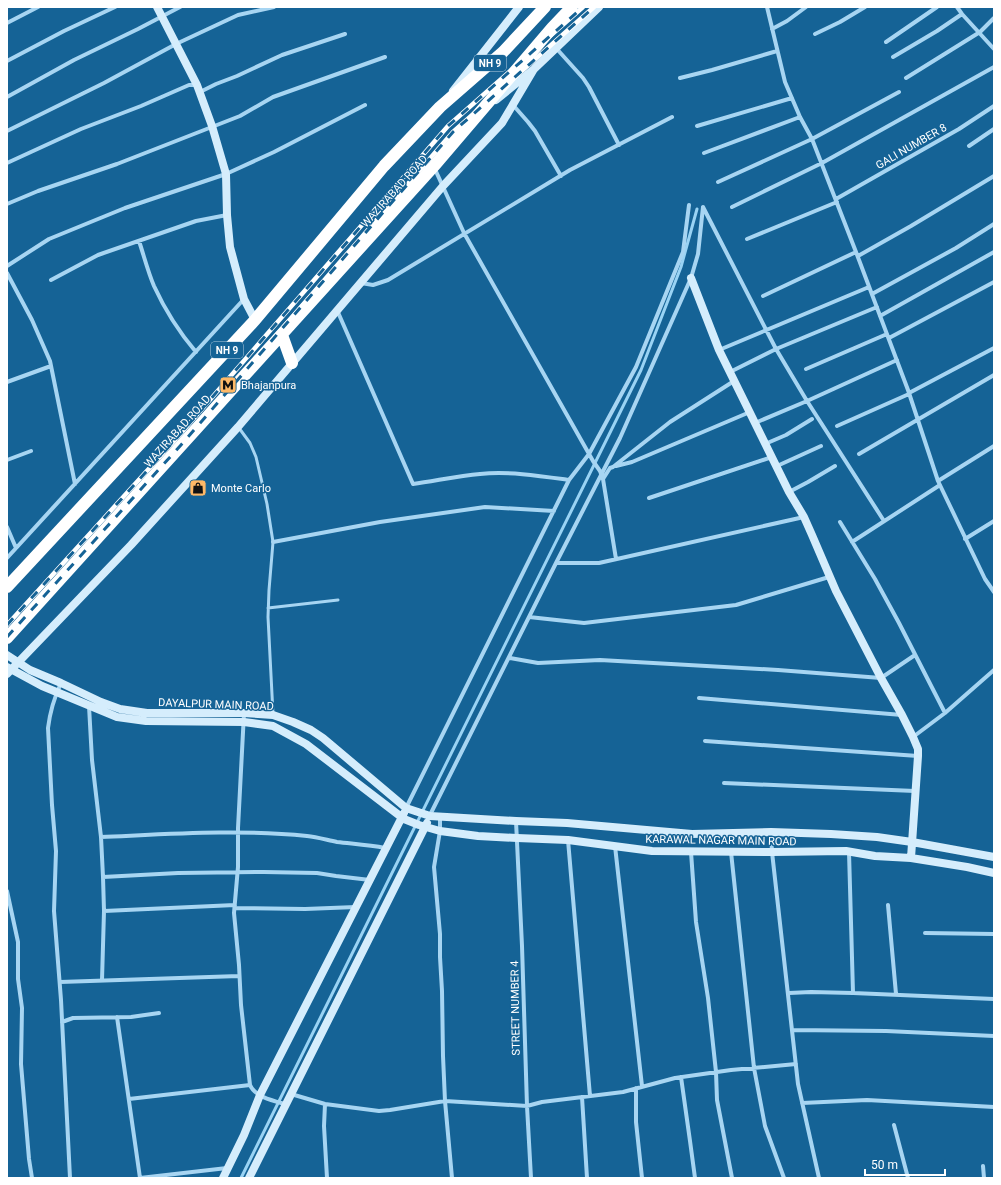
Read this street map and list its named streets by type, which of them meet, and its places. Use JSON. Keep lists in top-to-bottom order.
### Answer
{
  "streets": {
    "highway": ["NH 9", "WAZIRABAD ROAD"],
    "street": [
      "GALI NUMBER 8",
      "DAYALPUR MAIN ROAD",
      "KARAWAL NAGAR MAIN ROAD",
      "STREET NUMBER 4"
    ]
  },
  "crossings": [
    ["DAYALPUR MAIN ROAD", "KARAWAL NAGAR MAIN ROAD"],
    ["KARAWAL NAGAR MAIN ROAD", "STREET NUMBER 4"]
  ],
  "places": {
    "metro station": ["Bhajanpura"],
    "shop": ["Monte Carlo"]
  },
  "scale_bar": "50 m"
}
